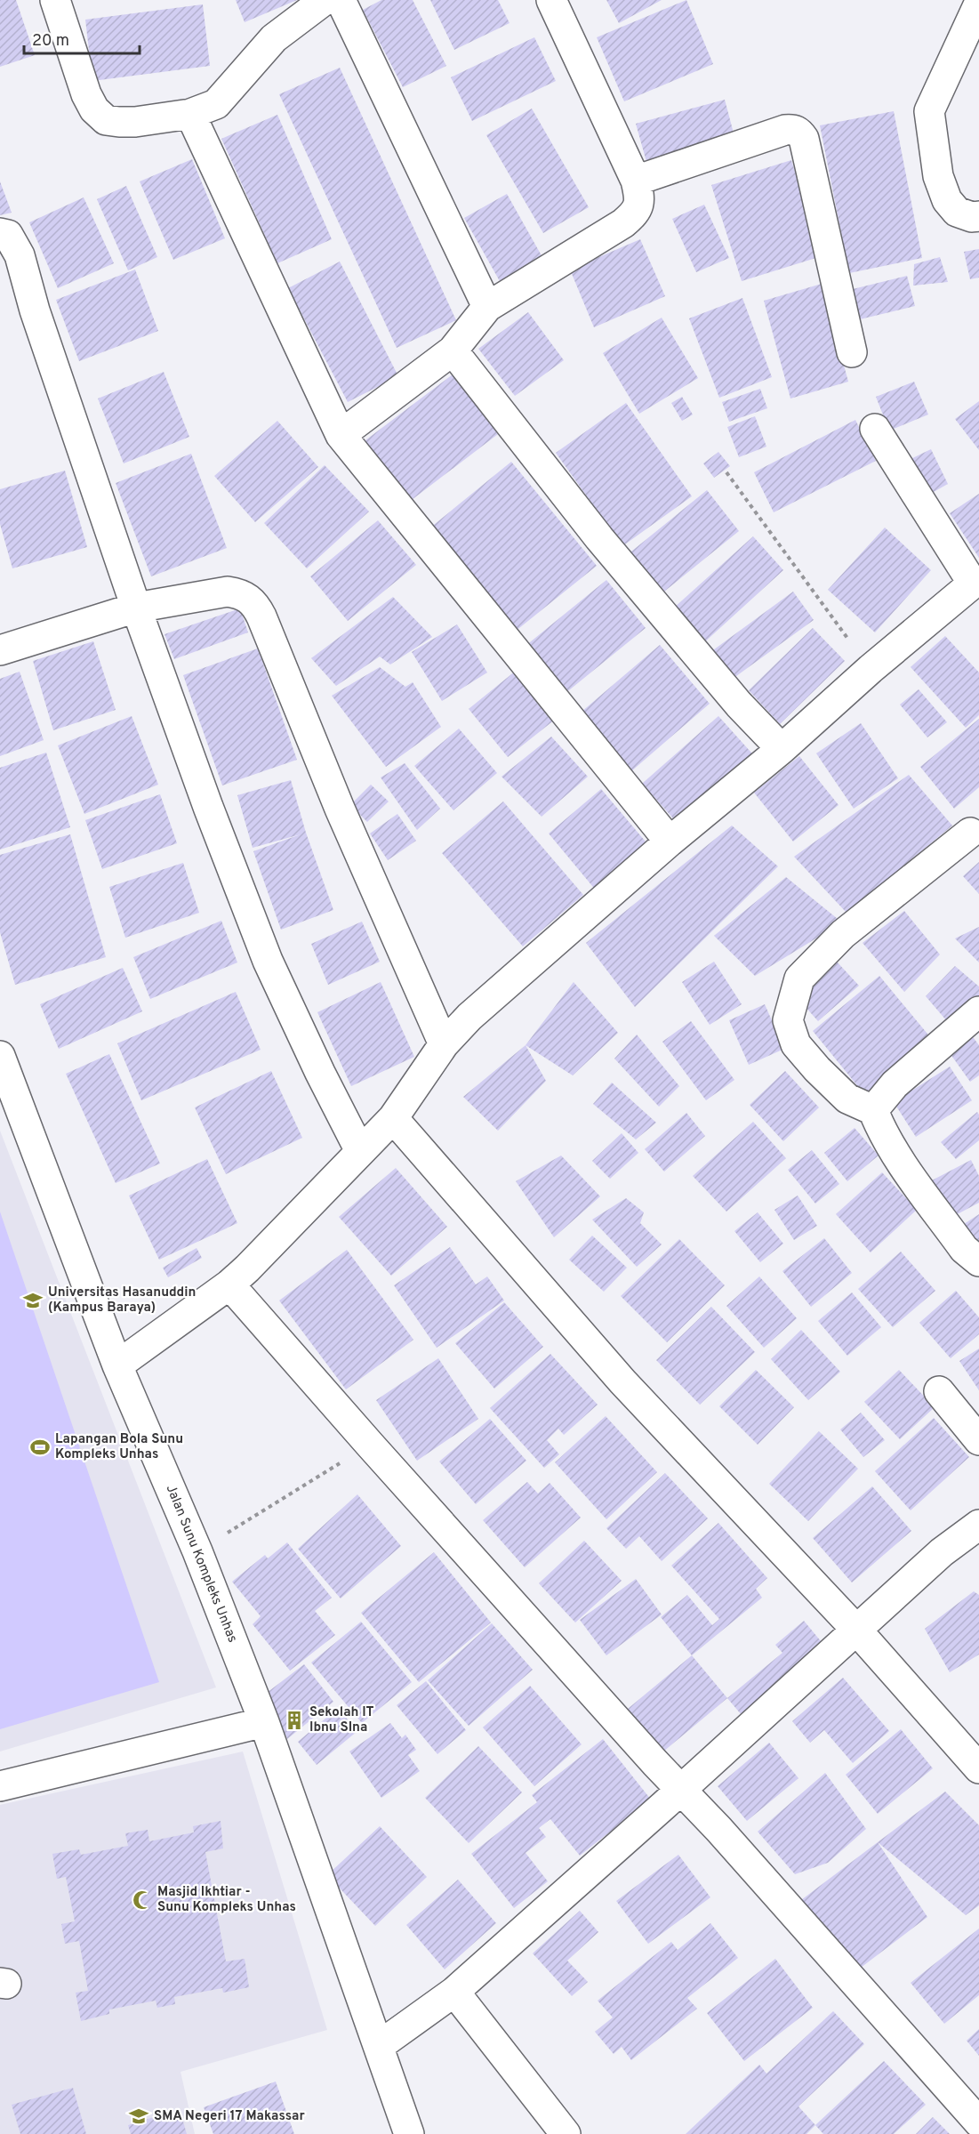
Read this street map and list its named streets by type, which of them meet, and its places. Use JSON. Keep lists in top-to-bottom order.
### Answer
{
  "streets": {
    "street": ["Jalan Sunu Kompleks Unhas"]
  },
  "places": {
    "school or university": ["Universitas Hasanuddin (Kampus Baraya)", "SMA Negeri 17 Makassar"],
    "sports": ["Lapangan Bola Sunu Kompleks Unhas"],
    "building": ["Sekolah IT Ibnu SIna"],
    "mosque": ["Masjid Ikhtiar - Sunu Kompleks Unhas"]
  },
  "scale_bar": "20 m"
}
